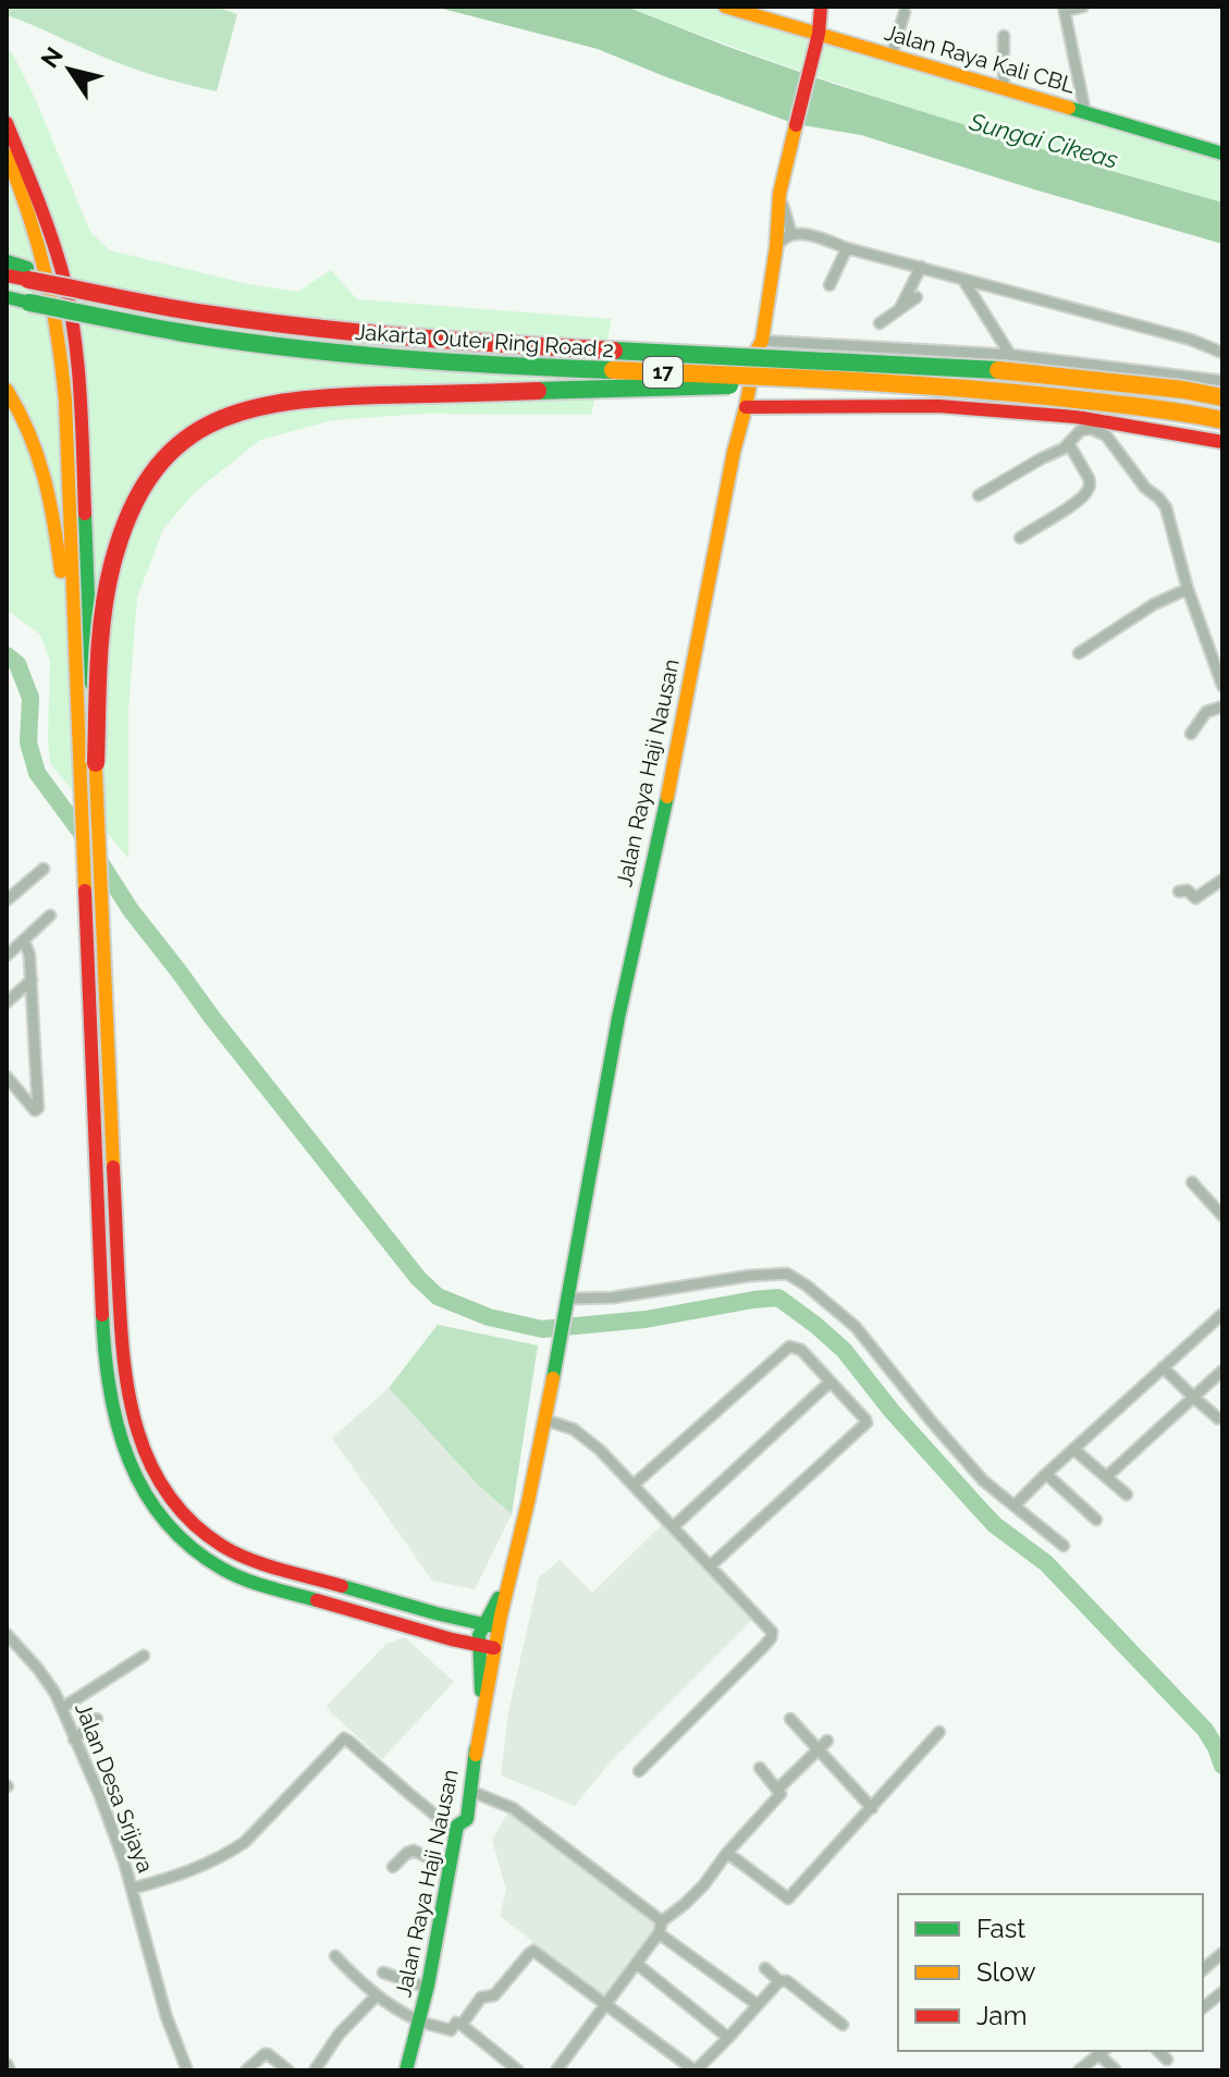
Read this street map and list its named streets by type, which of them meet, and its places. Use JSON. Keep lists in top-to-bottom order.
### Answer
{
  "streets": {
    "main road": [
      "Jalan Raya Kali CBL",
      "Jakarta Outer Ring Road 2",
      "17",
      "Jalan Raya Haji Nausan"
    ],
    "street": ["Jalan Desa Srijaya"]
  },
  "crossings": [
    ["Jalan Raya Kali CBL", "Jalan Raya Haji Nausan"]
  ],
  "water": ["Sungai Cikeas"],
  "legend": ["Fast", "Slow", "Jam"],
  "north": "top left"
}
